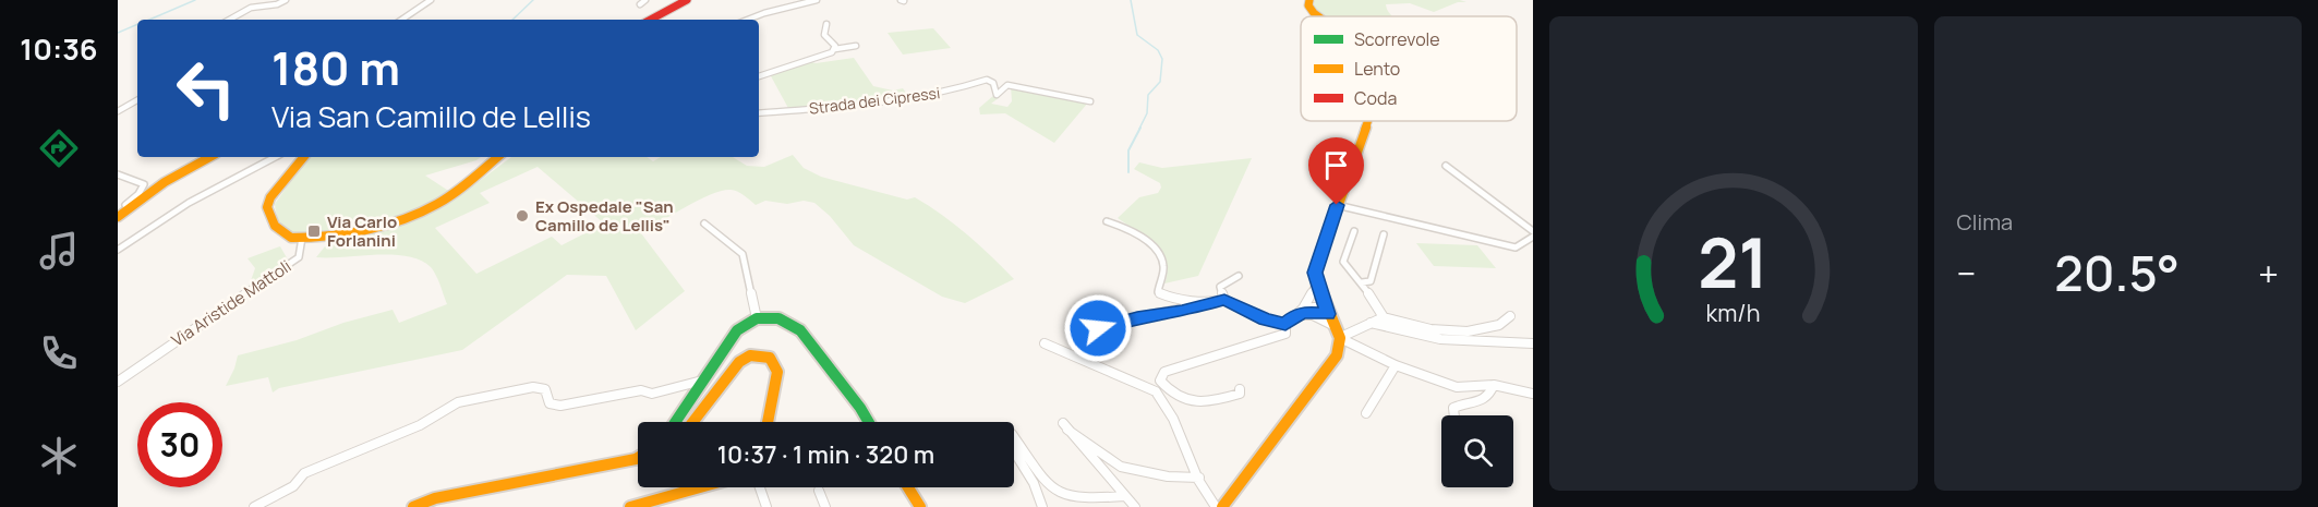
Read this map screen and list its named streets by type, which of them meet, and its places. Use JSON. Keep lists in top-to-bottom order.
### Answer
{
  "streets": {
    "street": ["Strada dei Cipressi", "Via Aristide Mattoli"]
  },
  "places": {
    "other": ["Ex Ospedale \"San Camillo de Lellis\""],
    "transit": ["Via Carlo Forlanini"]
  },
  "legend": ["Scorrevole", "Lento", "Coda"],
  "page": {
    "tabs": "10:36",
    "tile": "Clima",
    "turn": ["180 m", "Via San Camillo de Lellis"],
    "heat": ["−", "20.5°", "+"],
    "limit": "30",
    "trip": "10:37 · 1 min · 320 m",
    "gauge": ["21", "km/h"]
  }
}
